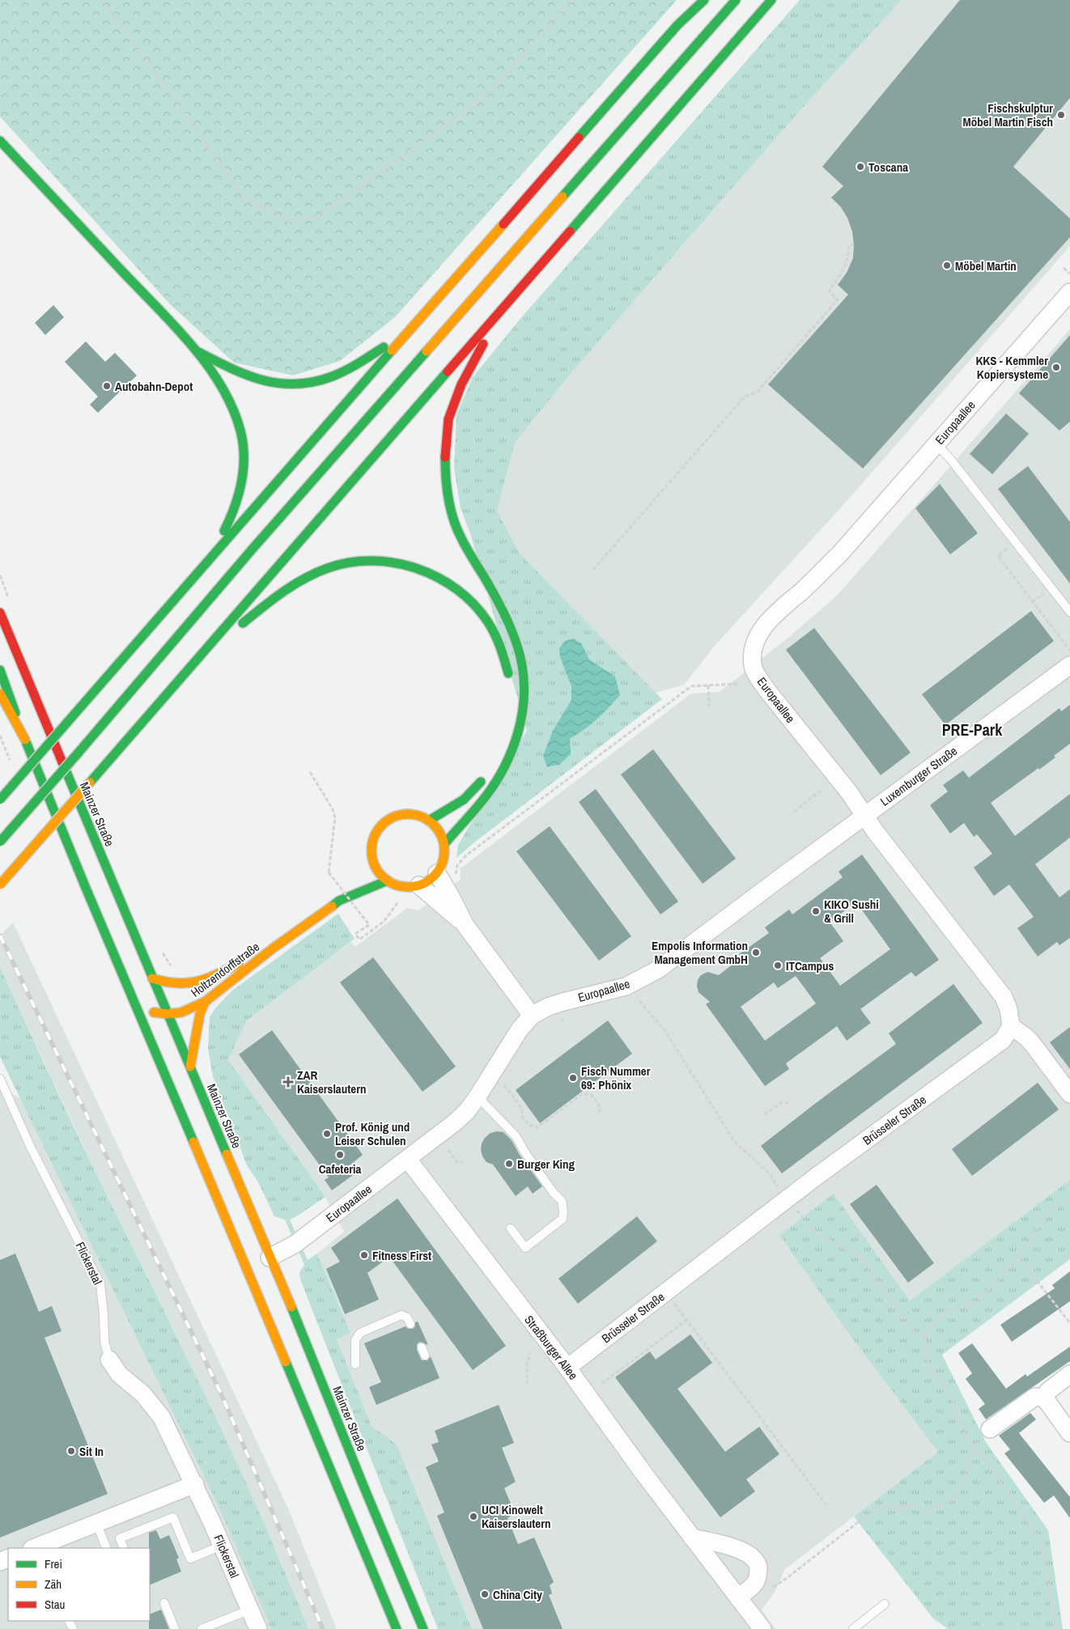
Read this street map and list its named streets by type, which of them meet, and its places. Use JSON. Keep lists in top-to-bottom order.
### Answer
{
  "streets": {
    "main road": ["Mainzer Straße", "Holtzendorffstraße"],
    "street": [
      "Europaallee",
      "Luxemburger Straße",
      "Brüsseler Straße",
      "Flickerstal",
      "Straßburger Allee"
    ]
  },
  "crossings": [
    ["Europaallee", "Luxemburger Straße"],
    ["Europaallee", "Mainzer Straße"],
    ["Europaallee", "Straßburger Allee"],
    ["Mainzer Straße", "Holtzendorffstraße"],
    ["Brüsseler Straße", "Straßburger Allee"]
  ],
  "districts": ["PRE-Park"],
  "places": {
    "other": [
      "Fischskulptur Möbel Martin Fisch",
      "Toscana",
      "Möbel Martin",
      "KKS - Kemmler Kopiersysteme",
      "Autobahn-Depot",
      "KIKO Sushi & Grill",
      "Empolis Information Management GmbH",
      "ITCampus",
      "Fisch Nummer 69: Phönix",
      "Prof. König und Leiser Schulen",
      "Cafeteria",
      "Burger King",
      "Fitness First",
      "Sit In",
      "UCI Kinowelt Kaiserslautern",
      "China City"
    ],
    "health": ["ZAR Kaiserslautern"]
  },
  "legend": ["Frei", "Zäh", "Stau"]
}
